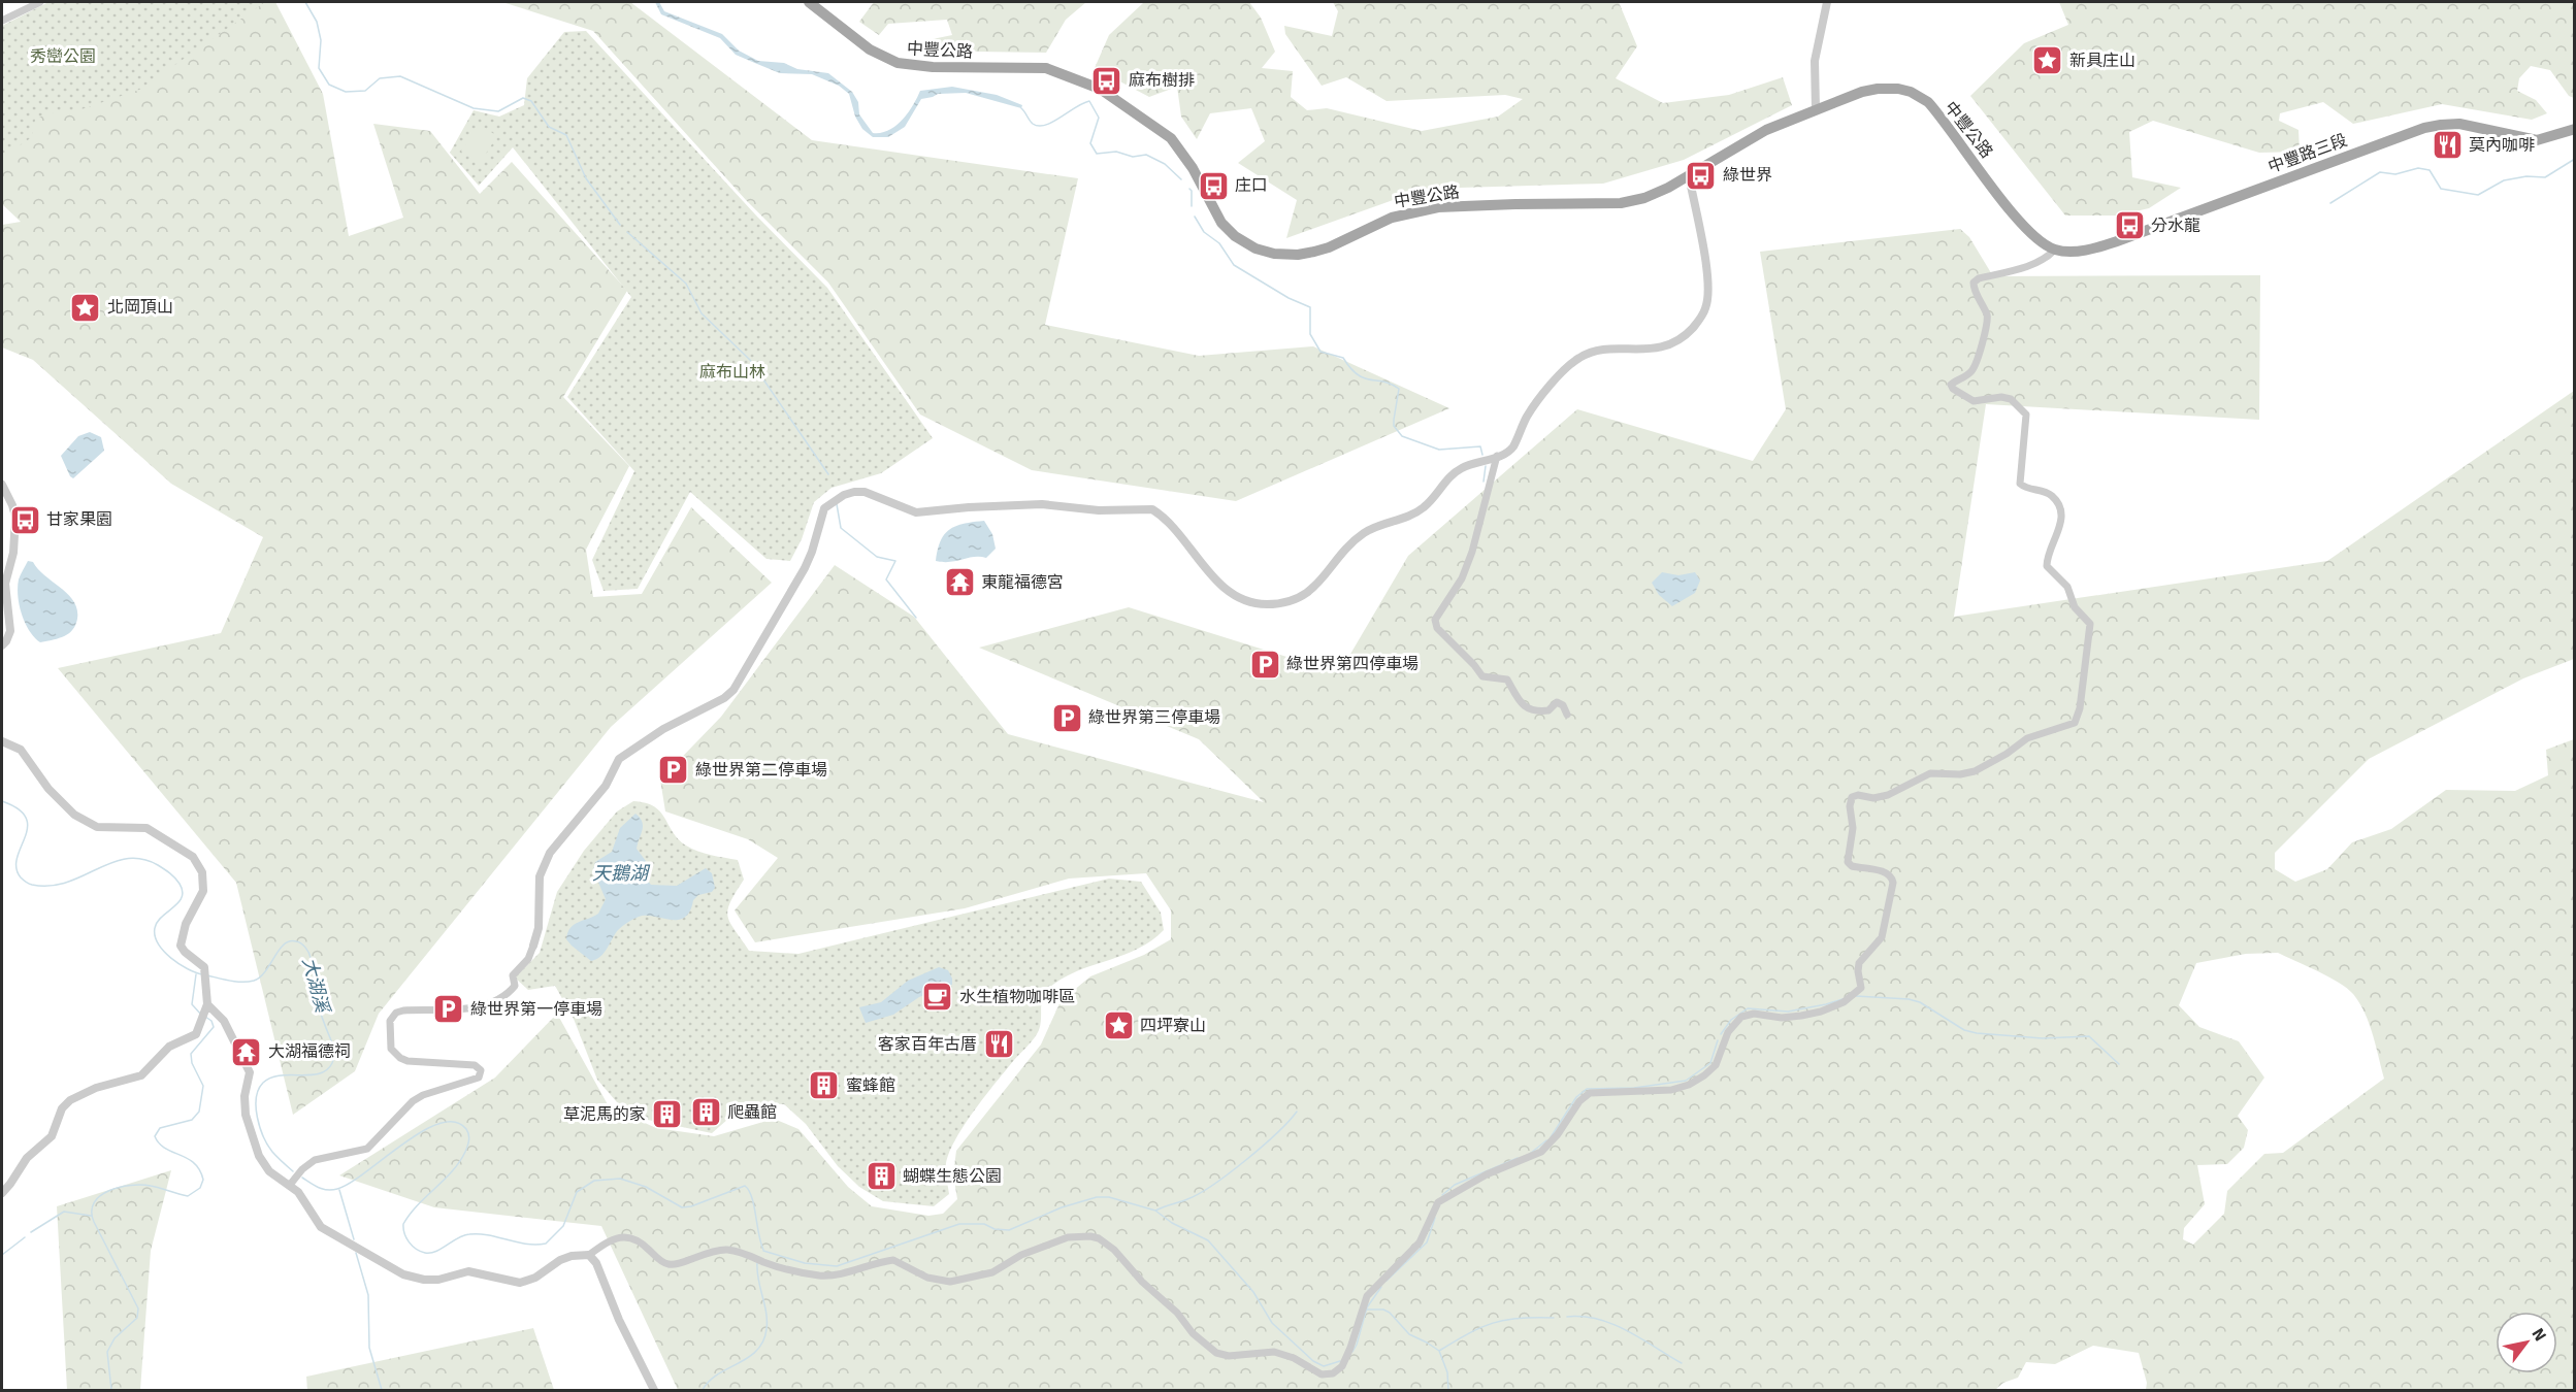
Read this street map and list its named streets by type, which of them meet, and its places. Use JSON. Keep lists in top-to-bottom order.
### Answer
{
  "streets": {
    "main road": ["中豐公路", "中豐路三段"]
  },
  "crossings": [
    ["中豐公路", "中豐路三段"]
  ],
  "water": ["天鵝湖", "大湖溪"],
  "parks": ["秀巒公園", "麻布山林"],
  "places": {
    "place": ["新具庄山", "北岡頂山", "四坪寮山"],
    "bus stop": [
      "麻布樹排",
      "綠世界",
      "庄口",
      "分水龍",
      "甘家果園"
    ],
    "restaurant": ["莫內咖啡", "客家百年古厝"],
    "temple": ["東龍福德宮", "大湖福德祠"],
    "parking": [
      "綠世界第四停車場",
      "綠世界第三停車場",
      "綠世界第二停車場",
      "綠世界第一停車場"
    ],
    "cafe": ["水生植物咖啡區"],
    "building": [
      "蜜蜂館",
      "爬蟲館",
      "草泥馬的家",
      "蝴蝶生態公園"
    ]
  },
  "north": "top right"
}
